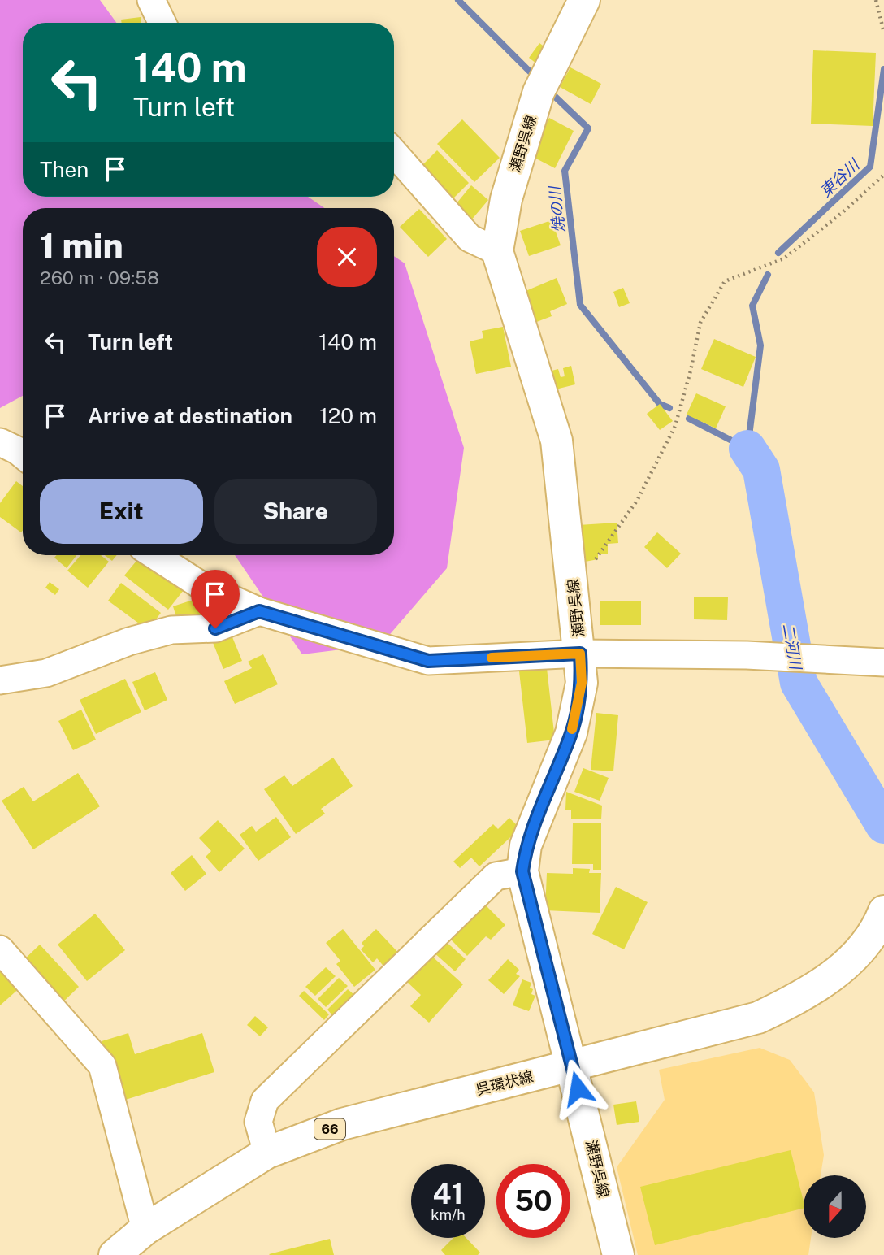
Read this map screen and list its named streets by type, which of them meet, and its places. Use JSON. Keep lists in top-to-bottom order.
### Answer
{
  "streets": {
    "main road": ["瀬野呉線", "呉環状線", "66"]
  },
  "crossings": [
    ["瀬野呉線", "呉環状線"]
  ],
  "water": ["東谷川", "焼の川", "二河川"],
  "north": "bottom",
  "page": {
    "turn": ["140 m", "Turn left"],
    "then": "Then",
    "heading": ["1 min", "260 m · 09:58"],
    "list": [
      {
        "name": "Turn left",
        "value": "140 m"
      },
      {
        "name": "Arrive at destination",
        "value": "120 m"
      }
    ],
    "buttons": ["Exit", "Share"],
    "speed": "41 km/h",
    "limit": "50"
  }
}
